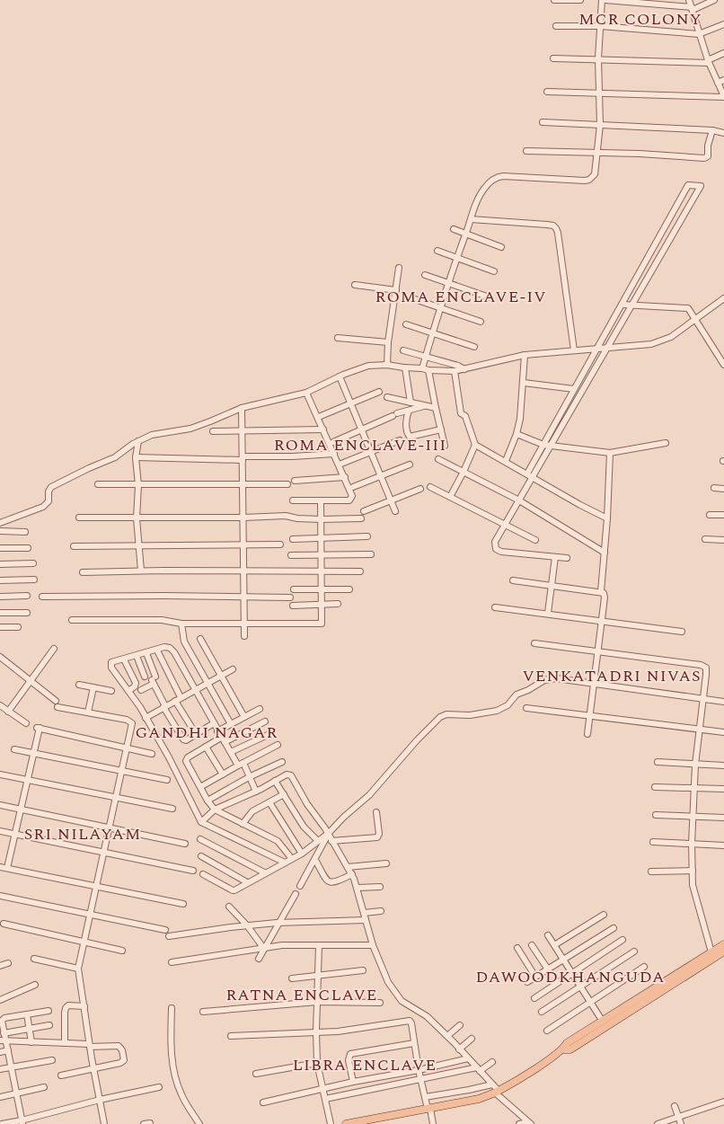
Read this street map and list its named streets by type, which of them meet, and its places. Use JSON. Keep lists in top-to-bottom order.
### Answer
{
  "districts": [
    "MCR COLONY",
    "ROMA ENCLAVE-IV",
    "ROMA ENCLAVE-III",
    "VENKATADRI NIVAS",
    "GANDHI NAGAR",
    "SRI NILAYAM",
    "DAWOODKHANGUDA",
    "RATNA ENCLAVE",
    "LIBRA ENCLAVE"
  ]
}
